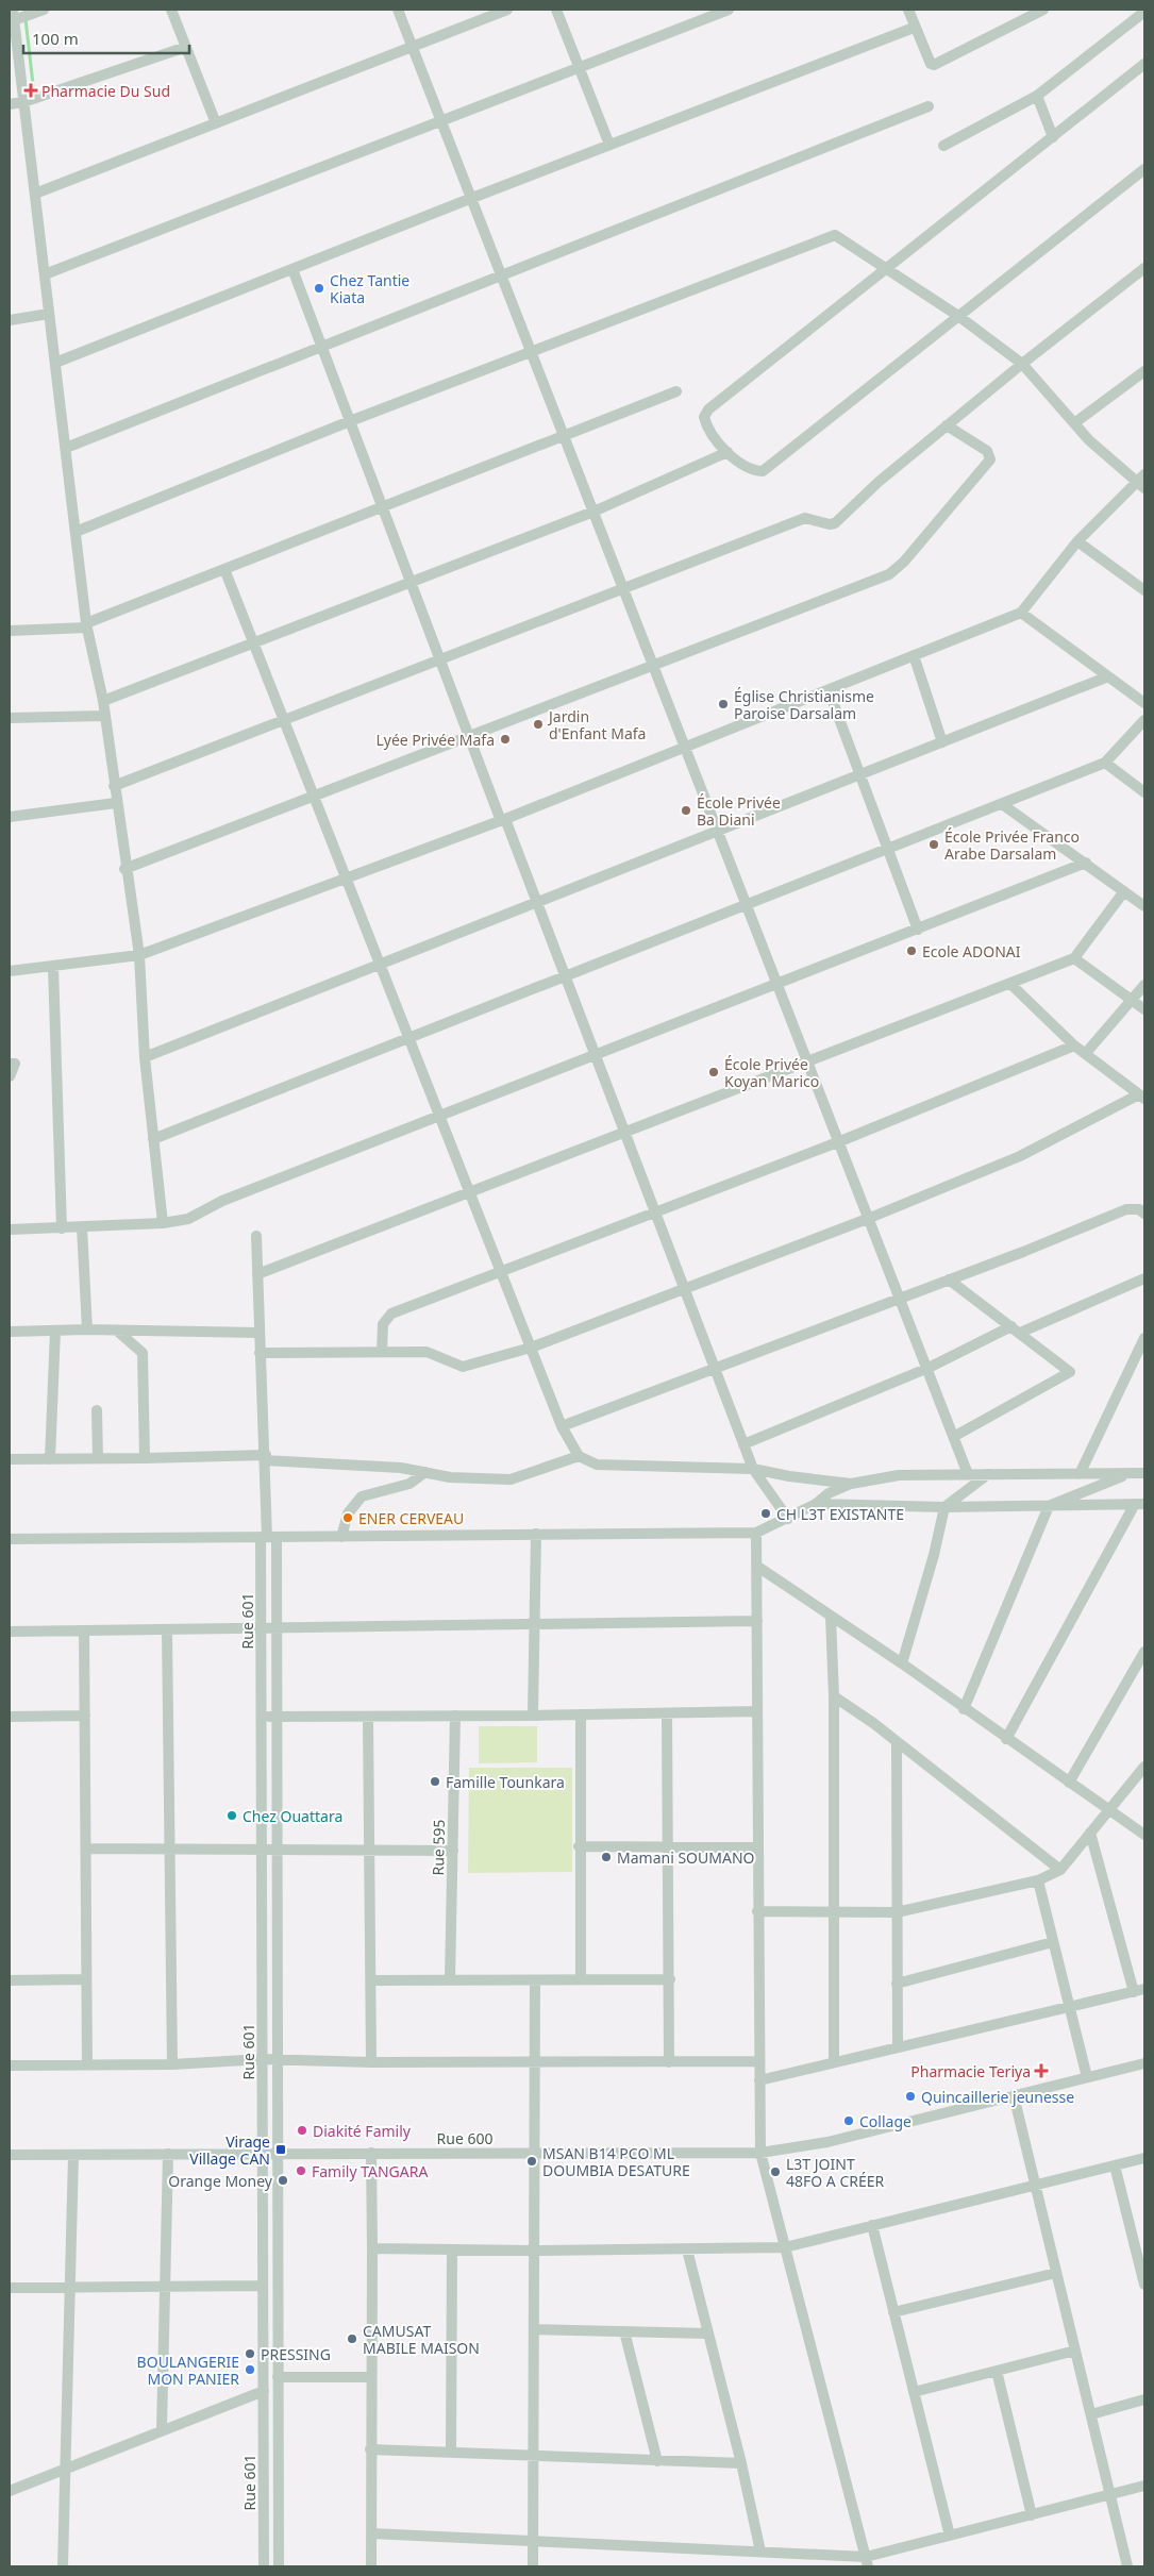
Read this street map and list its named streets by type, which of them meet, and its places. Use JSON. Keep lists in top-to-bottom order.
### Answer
{
  "streets": {
    "street": ["Rue 601", "Rue 595", "Rue 600"]
  },
  "crossings": [
    ["Rue 601", "Rue 600"]
  ],
  "places": {
    "health": ["Pharmacie Du Sud", "Pharmacie Teriya"],
    "other": [
      "Chez Tantie Kiata",
      "Église Christianisme Paroise Darsalam",
      "Jardin d'Enfant Mafa",
      "Lyée Privée Mafa",
      "École Privée Ba Diani",
      "École Privée Franco Arabe Darsalam",
      "Ecole ADONAI",
      "École Privée Koyan Marico",
      "CH L3T EXISTANTE",
      "ENER CERVEAU",
      "Famille Tounkara",
      "Chez Ouattara",
      "Mamani SOUMANO",
      "Quincaillerie jeunesse",
      "Collage",
      "Diakité Family",
      "MSAN B14 PCO ML DOUMBIA DESATURE",
      "Family TANGARA",
      "L3T JOINT 48FO A CRÉER",
      "Orange Money",
      "CAMUSAT MABILE MAISON",
      "PRESSING",
      "BOULANGERIE MON PANIER"
    ],
    "transit": ["Virage Village CAN"]
  },
  "scale_bar": "100 m"
}
